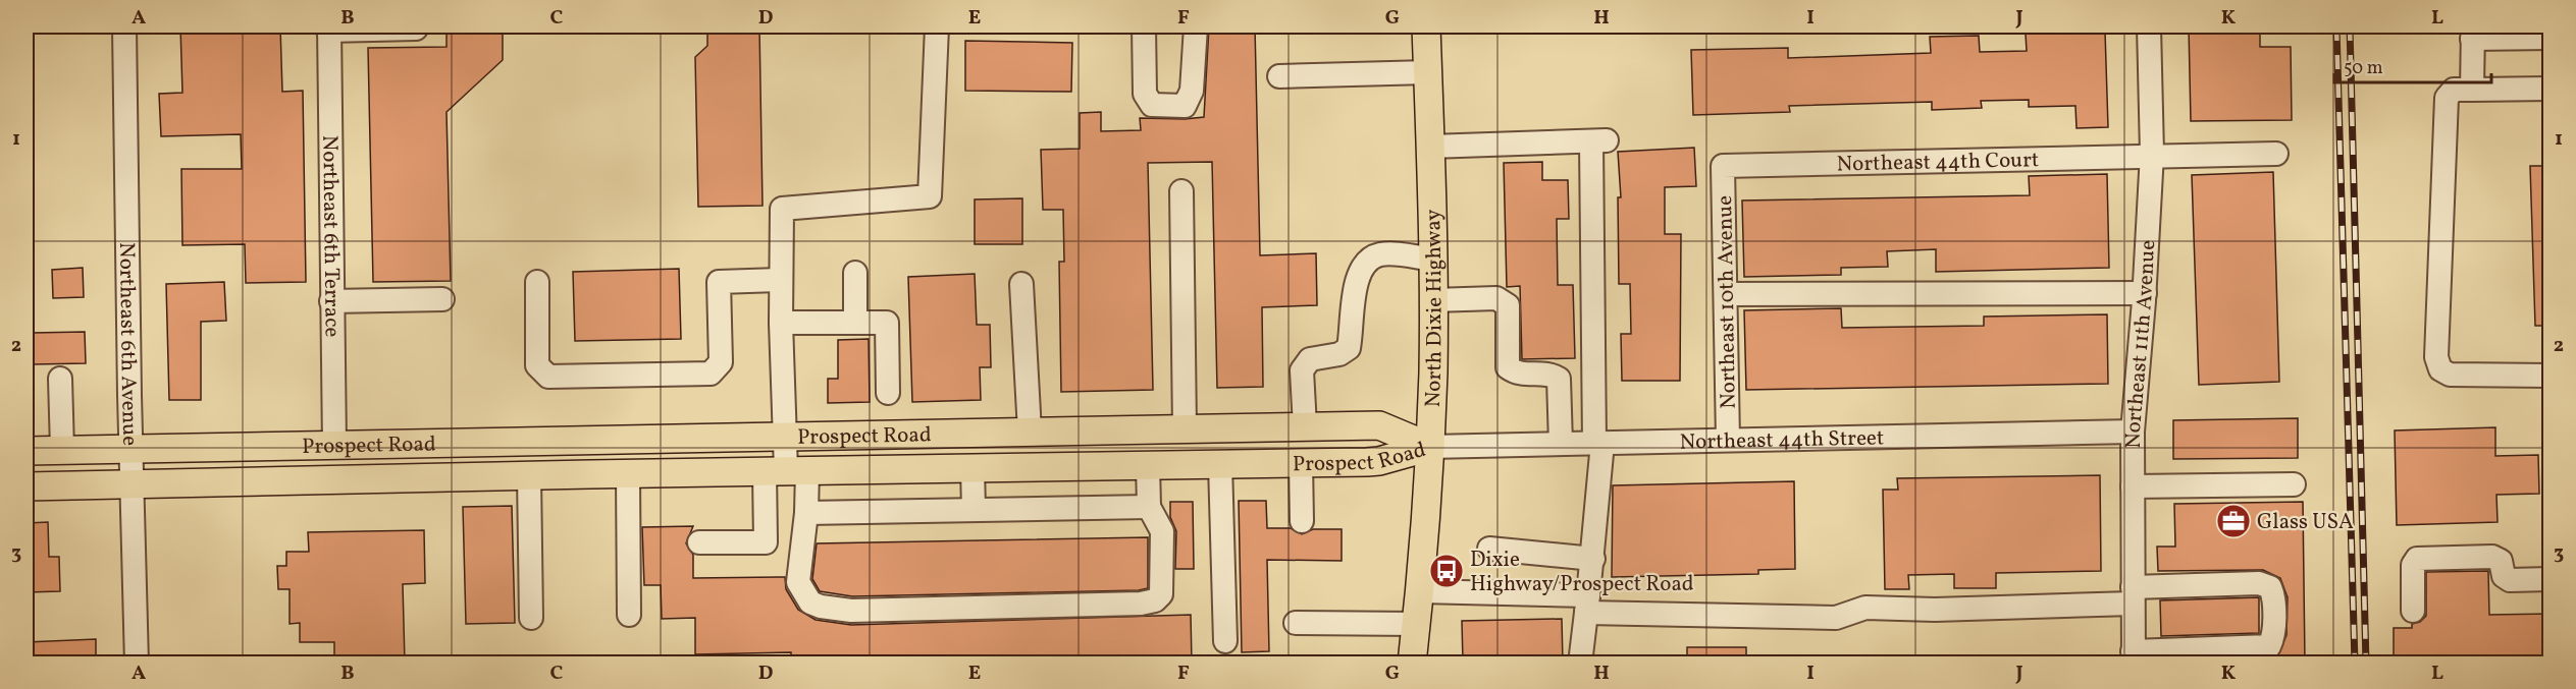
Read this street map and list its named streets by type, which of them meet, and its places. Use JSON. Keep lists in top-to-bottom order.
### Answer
{
  "streets": {
    "main road": ["North Dixie Highway", "Prospect Road"],
    "street": [
      "Northeast 44th Court",
      "Northeast 6th Terrace",
      "Northeast 10th Avenue",
      "Northeast 11th Avenue",
      "Northeast 6th Avenue",
      "Northeast 44th Street"
    ]
  },
  "crossings": [
    ["Northeast 44th Court", "Northeast 10th Avenue"],
    ["Northeast 44th Court", "Northeast 11th Avenue"],
    ["Northeast 6th Terrace", "Prospect Road"],
    ["Northeast 10th Avenue", "Northeast 44th Street"],
    ["North Dixie Highway", "Prospect Road"],
    ["North Dixie Highway", "Northeast 44th Street"],
    ["Northeast 11th Avenue", "Northeast 44th Street"],
    ["Northeast 6th Avenue", "Prospect Road"],
    ["Prospect Road", "Northeast 44th Street"]
  ],
  "places": {
    "office": ["Glass USA"],
    "bus stop": ["Dixie Highway/Prospect Road"]
  },
  "scale_bar": "50 m",
  "grid": {
    "columns": [
      "A",
      "B",
      "C",
      "D",
      "E",
      "F",
      "G",
      "H",
      "I",
      "J",
      "K",
      "L"
    ],
    "rows": ["1", "2", "3"]
  }
}
